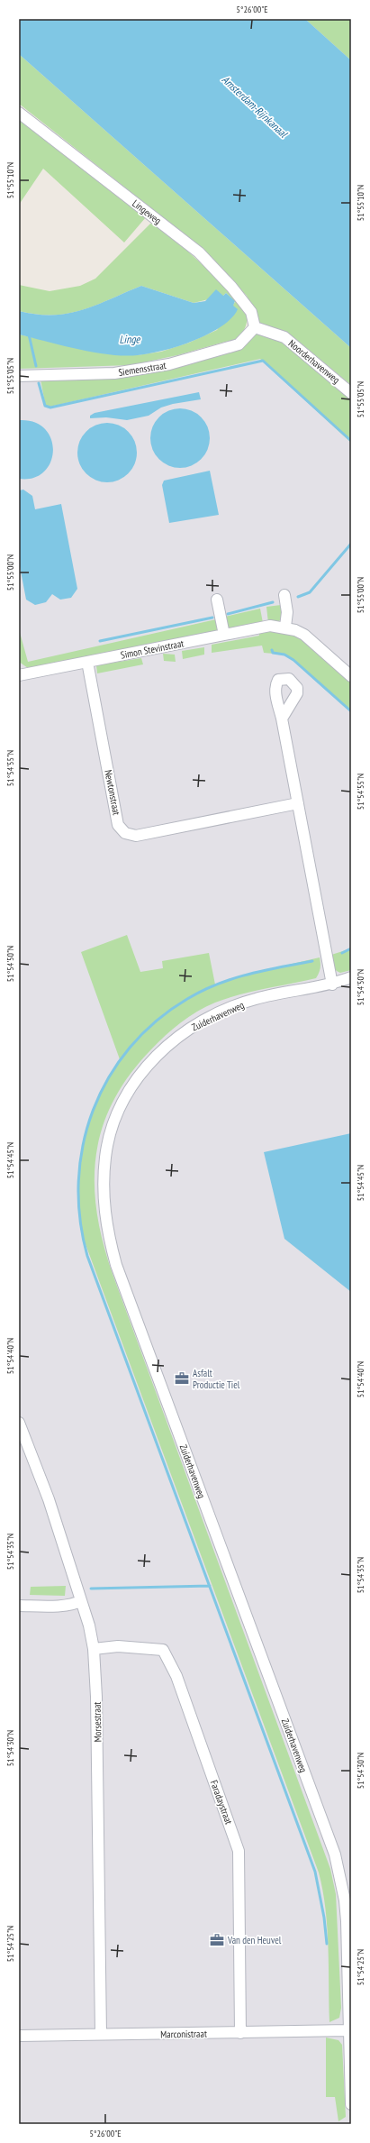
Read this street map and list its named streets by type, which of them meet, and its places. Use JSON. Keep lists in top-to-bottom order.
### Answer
{
  "streets": {
    "street": [
      "Lingeweg",
      "Noorderhavenweg",
      "Siemensstraat",
      "Simon Stevinstraat",
      "Newtonstraat",
      "Zuiderhavenweg",
      "Morsestraat",
      "Faradaystraat",
      "Marconistraat"
    ]
  },
  "crossings": [
    ["Lingeweg", "Noorderhavenweg"],
    ["Lingeweg", "Siemensstraat"],
    ["Noorderhavenweg", "Siemensstraat"],
    ["Simon Stevinstraat", "Newtonstraat"],
    ["Zuiderhavenweg", "Marconistraat"],
    ["Morsestraat", "Faradaystraat"],
    ["Morsestraat", "Marconistraat"],
    ["Faradaystraat", "Marconistraat"]
  ],
  "water": ["Amsterdam-Rijnkanaal", "Linge"],
  "places": {
    "office": ["Asfalt Productie Tiel", "Van den Heuvel"]
  },
  "coordinates": [
    "5°26'00\"E",
    "51°55'10\"N",
    "51°55'05\"N",
    "51°55'00\"N",
    "51°54'55\"N",
    "51°54'50\"N",
    "51°54'45\"N",
    "51°54'40\"N",
    "51°54'35\"N",
    "51°54'30\"N",
    "51°54'25\"N"
  ]
}
